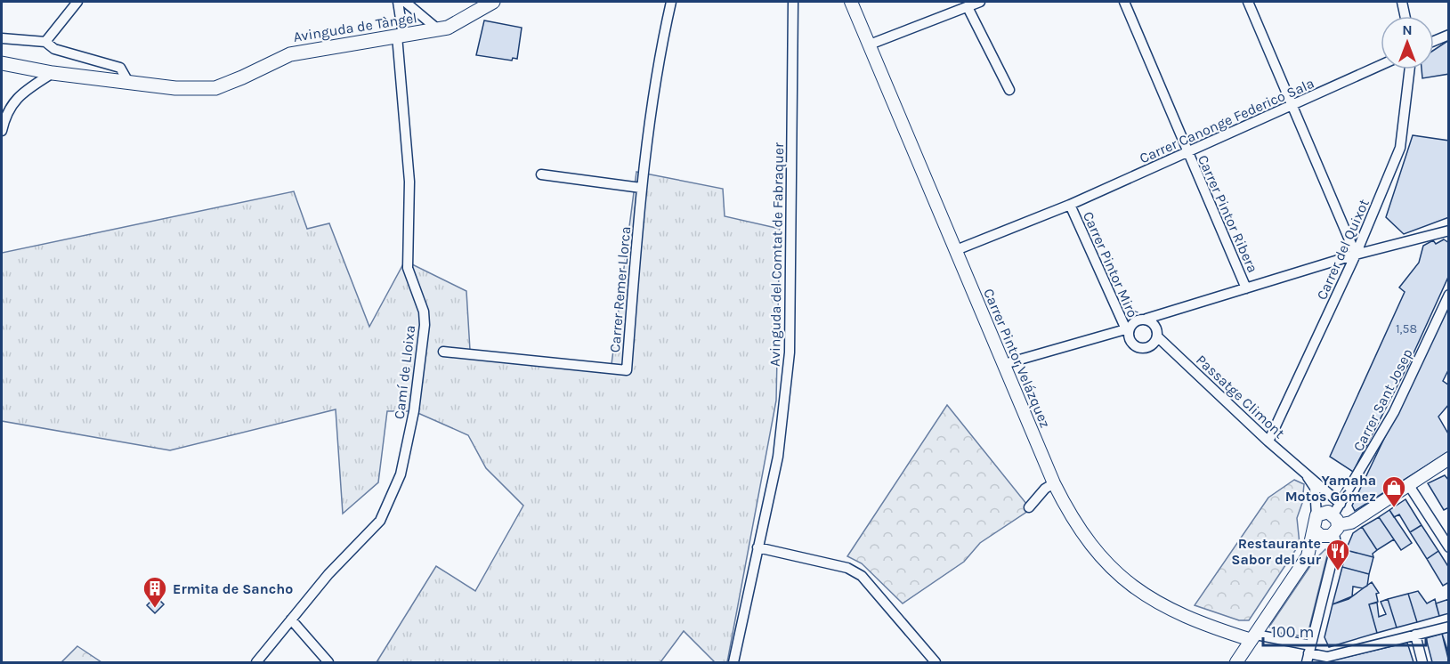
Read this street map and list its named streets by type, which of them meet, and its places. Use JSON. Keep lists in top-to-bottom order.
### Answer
{
  "streets": {
    "main road": ["Avinguda de Tàngel"],
    "street": [
      "Carrer Canonge Federico Sala",
      "Carrer Pintor Ribera",
      "Carrer del Quixot",
      "Avinguda del Comtat de Fabraquer",
      "Carrer Pintor Miró",
      "Carrer Remer Llorca",
      "Carrer Pintor Velázquez",
      "Camí de Lloixa",
      "Passatge Climont",
      "Carrer Sant Josep"
    ]
  },
  "crossings": [
    ["Avinguda de Tàngel", "Camí de Lloixa"],
    ["Carrer Canonge Federico Sala", "Carrer Pintor Ribera"],
    ["Carrer Canonge Federico Sala", "Carrer Pintor Miró"],
    ["Carrer del Quixot", "Passatge Climont"],
    ["Carrer Pintor Miró", "Carrer Pintor Velázquez"],
    ["Carrer Pintor Miró", "Passatge Climont"],
    ["Passatge Climont", "Carrer Sant Josep"]
  ],
  "places": {
    "shop": ["Yamaha Motos Gómez"],
    "restaurant": ["Restaurante Sabor del sur"],
    "building": ["Ermita de Sancho"]
  },
  "house_numbers": ["1,58"],
  "scale_bar": "100 m",
  "north": "top"
}
